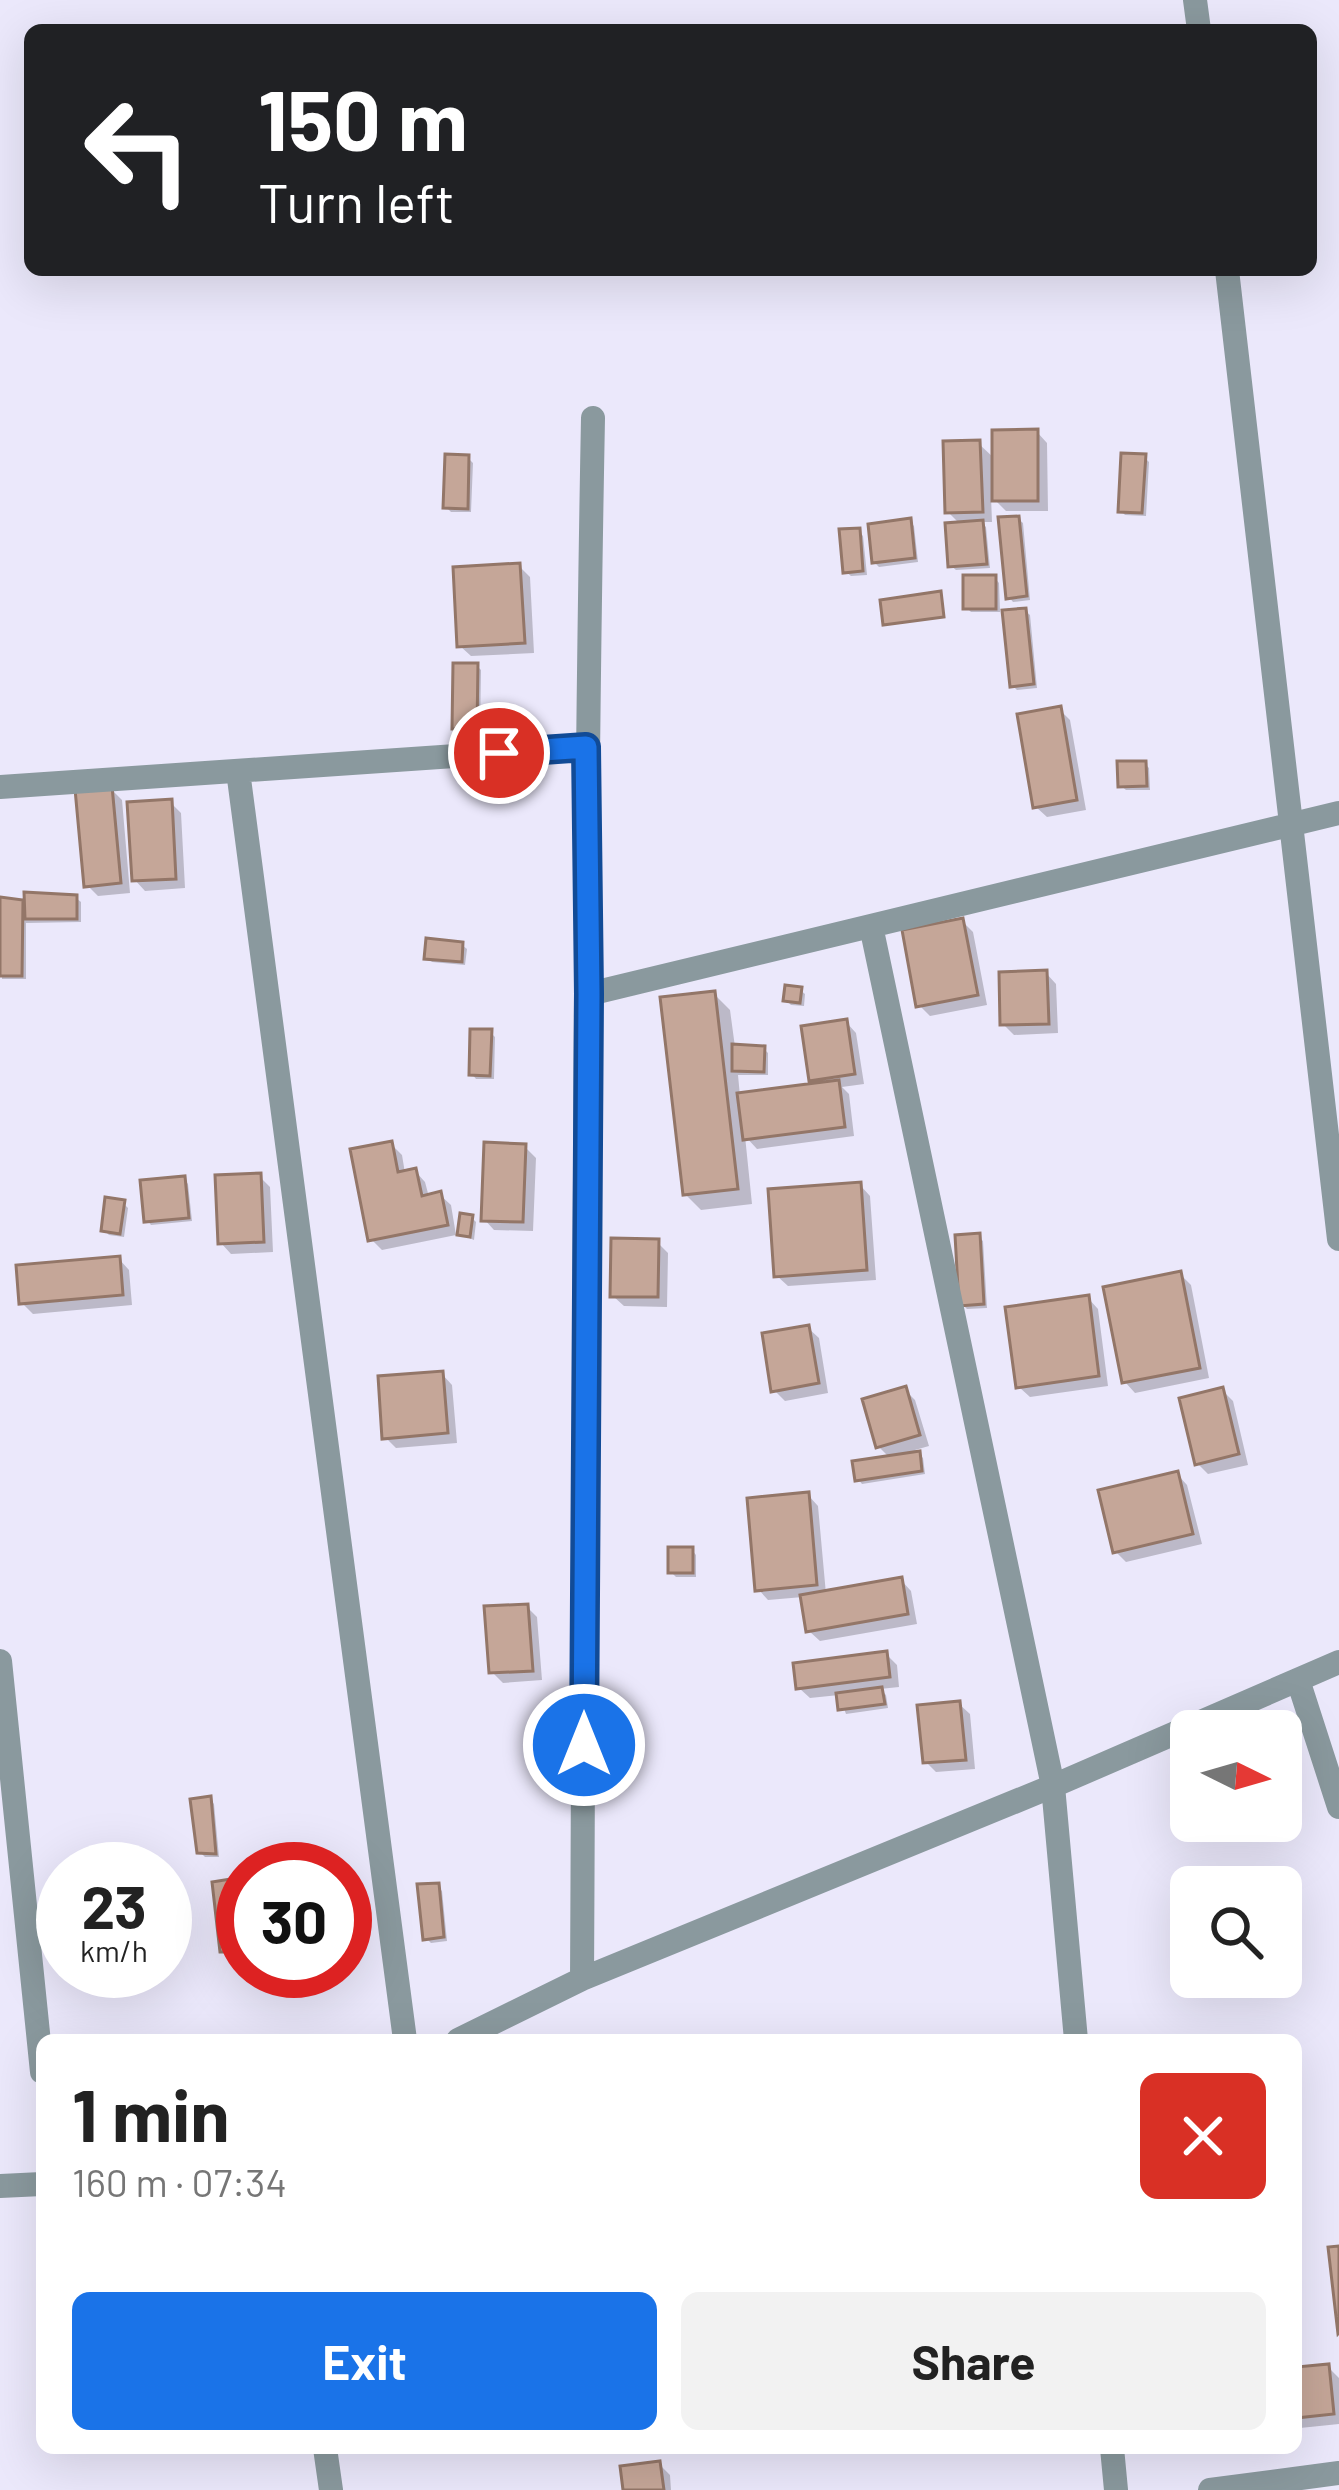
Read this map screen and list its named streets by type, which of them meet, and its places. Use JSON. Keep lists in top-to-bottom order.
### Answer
{
  "north": "right",
  "page": {
    "turn": ["150 m", "Turn left"],
    "speed": "23 km/h",
    "limit": "30",
    "heading": ["1 min", "160 m · 07:34"],
    "buttons": ["Exit", "Share"]
  }
}
